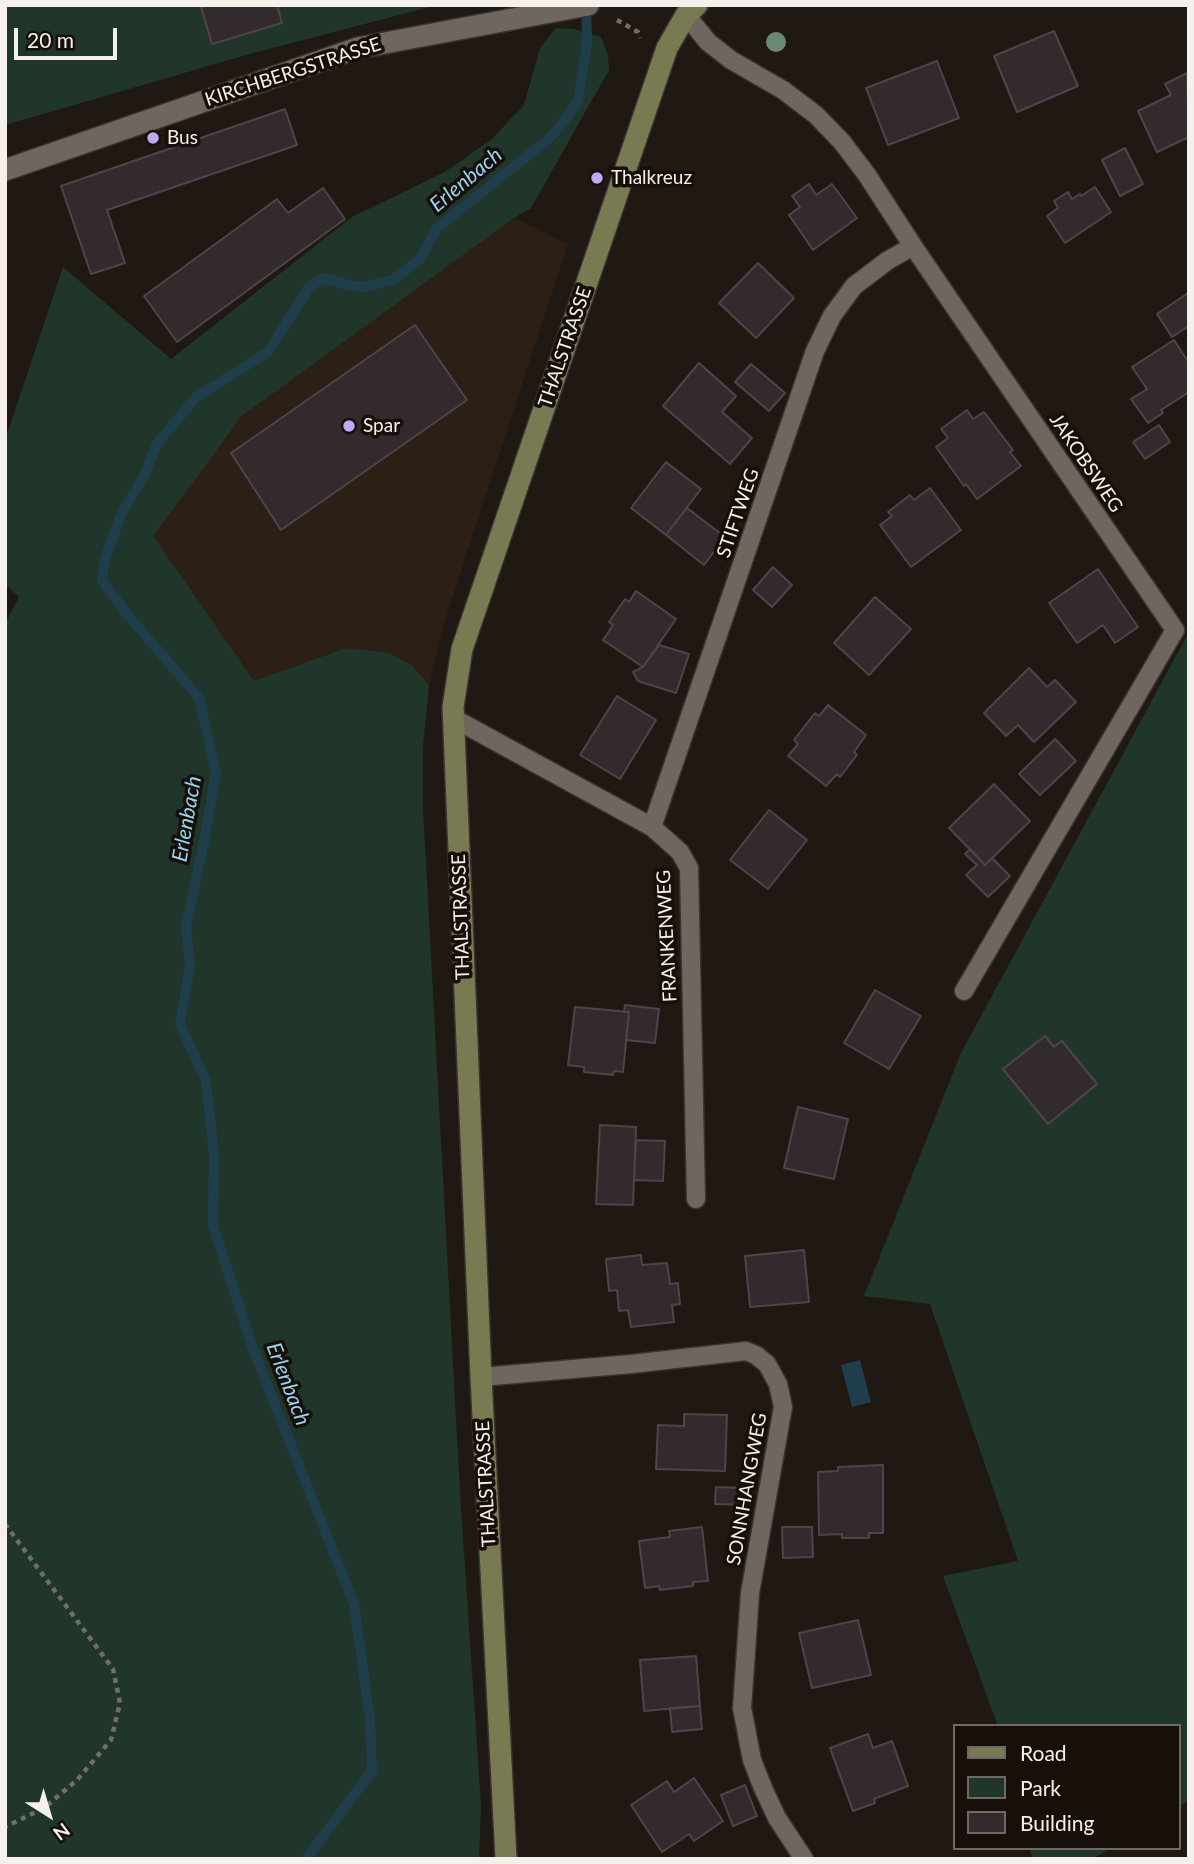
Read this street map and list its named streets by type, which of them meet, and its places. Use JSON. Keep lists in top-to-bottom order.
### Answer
{
  "streets": {
    "street": ["KIRCHBERGSTRASSE", "THALSTRASSE"],
    "lane": [
      "JAKOBSWEG",
      "STIFTWEG",
      "FRANKENWEG",
      "SONNHANGWEG"
    ]
  },
  "crossings": [
    ["THALSTRASSE", "JAKOBSWEG"],
    ["THALSTRASSE", "FRANKENWEG"],
    ["THALSTRASSE", "SONNHANGWEG"],
    ["JAKOBSWEG", "STIFTWEG"],
    ["STIFTWEG", "FRANKENWEG"]
  ],
  "water": ["Erlenbach"],
  "places": ["Bus", "Thalkreuz", "Spar"],
  "legend": ["Road", "Park", "Building"],
  "scale_bar": "20 m",
  "north": "bottom right"
}
